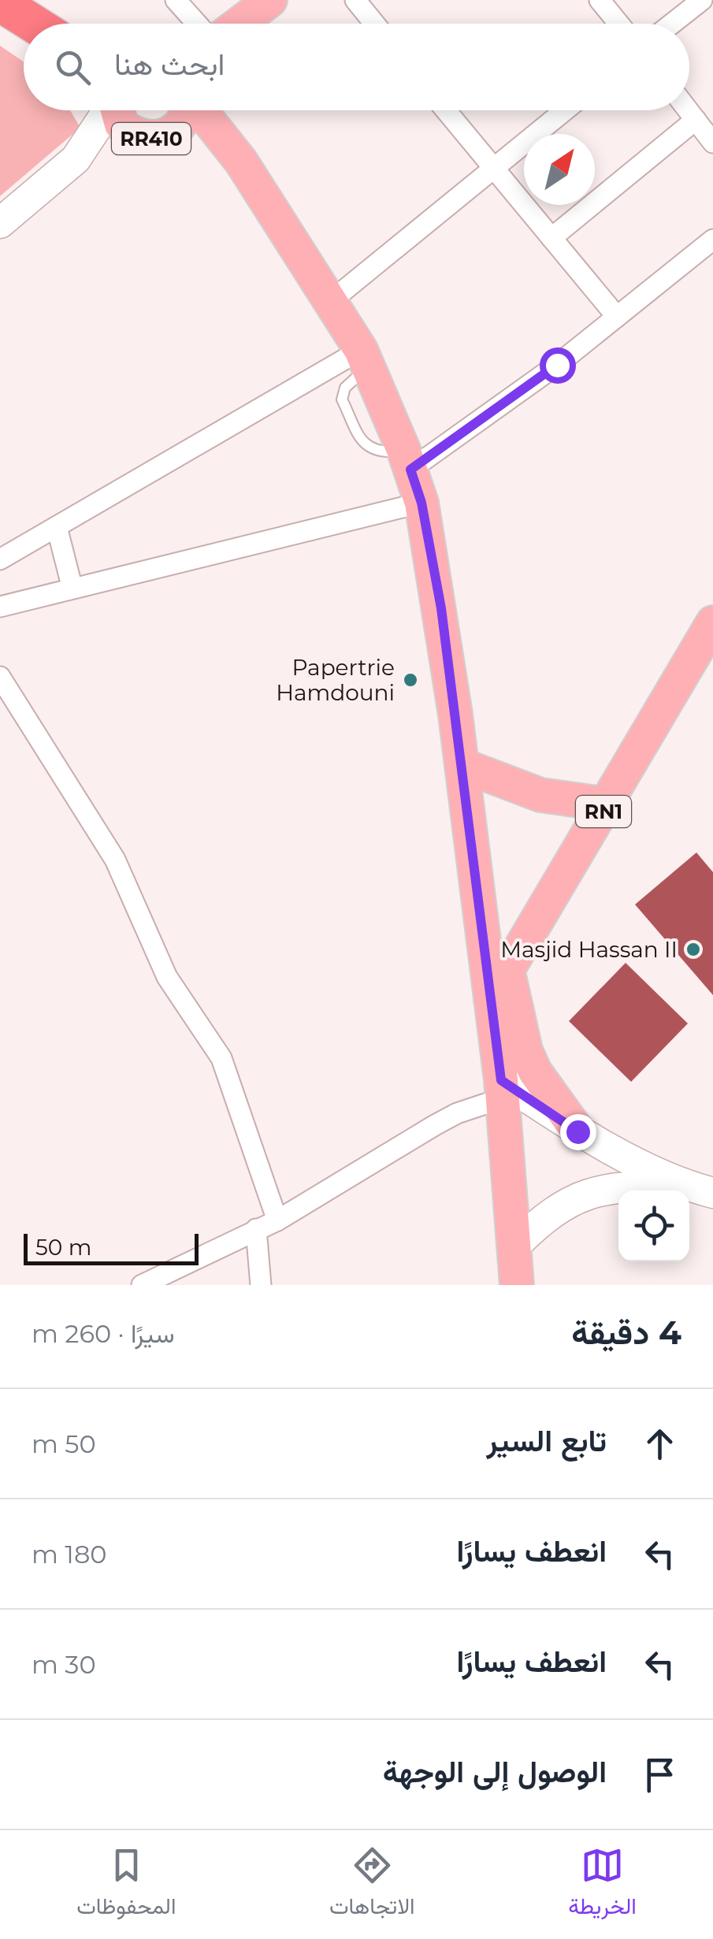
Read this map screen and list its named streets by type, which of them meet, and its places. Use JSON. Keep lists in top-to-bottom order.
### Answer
{
  "streets": {
    "main road": ["RR410", "RN1"]
  },
  "crossings": [
    ["RR410", "RN1"]
  ],
  "places": ["Papertrie Hamdouni", "Masjid Hassan II"],
  "scale_bar": "50 m",
  "north": "top right",
  "page": {
    "search": "ابحث هنا",
    "scale": "50 m",
    "heading": ["4 دقيقة", "سيرًا · 260 m"],
    "list": [
      ["تابع السير", "50 m"],
      ["انعطف يسارًا", "180 m"],
      ["انعطف يسارًا", "30 m"],
      "الوصول إلى الوجهة"
    ],
    "nav": ["الخريطة", "الاتجاهات", "المحفوظات"]
  }
}
